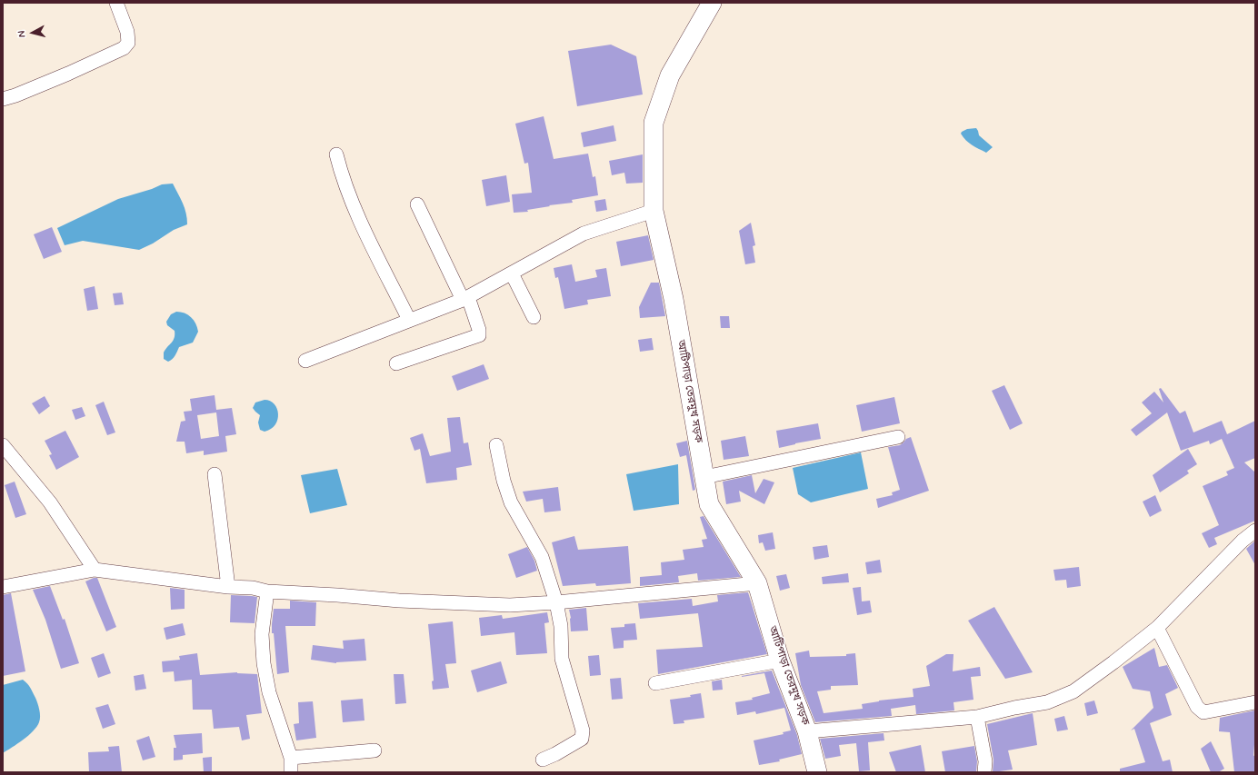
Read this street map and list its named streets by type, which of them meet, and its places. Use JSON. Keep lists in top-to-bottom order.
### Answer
{
  "streets": {
    "main road": ["আটিপাড়া তেরমুখ সড়ক"]
  },
  "north": "left"
}
